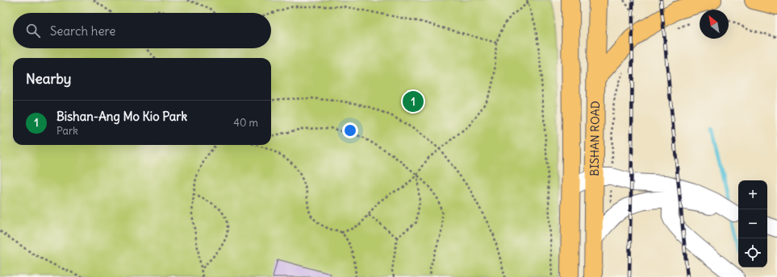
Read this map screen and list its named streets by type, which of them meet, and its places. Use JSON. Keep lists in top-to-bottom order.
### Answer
{
  "streets": {
    "main road": ["BISHAN ROAD"]
  },
  "north": "top left",
  "page": {
    "search": "Search here",
    "heading": "Nearby",
    "pins": "1",
    "list": [
      {
        "mark": "1",
        "name": "Bishan-Ang Mo Kio Park",
        "note": "Park",
        "value": "40 m"
      }
    ],
    "map_buttons": ["+", "−"]
  }
}
